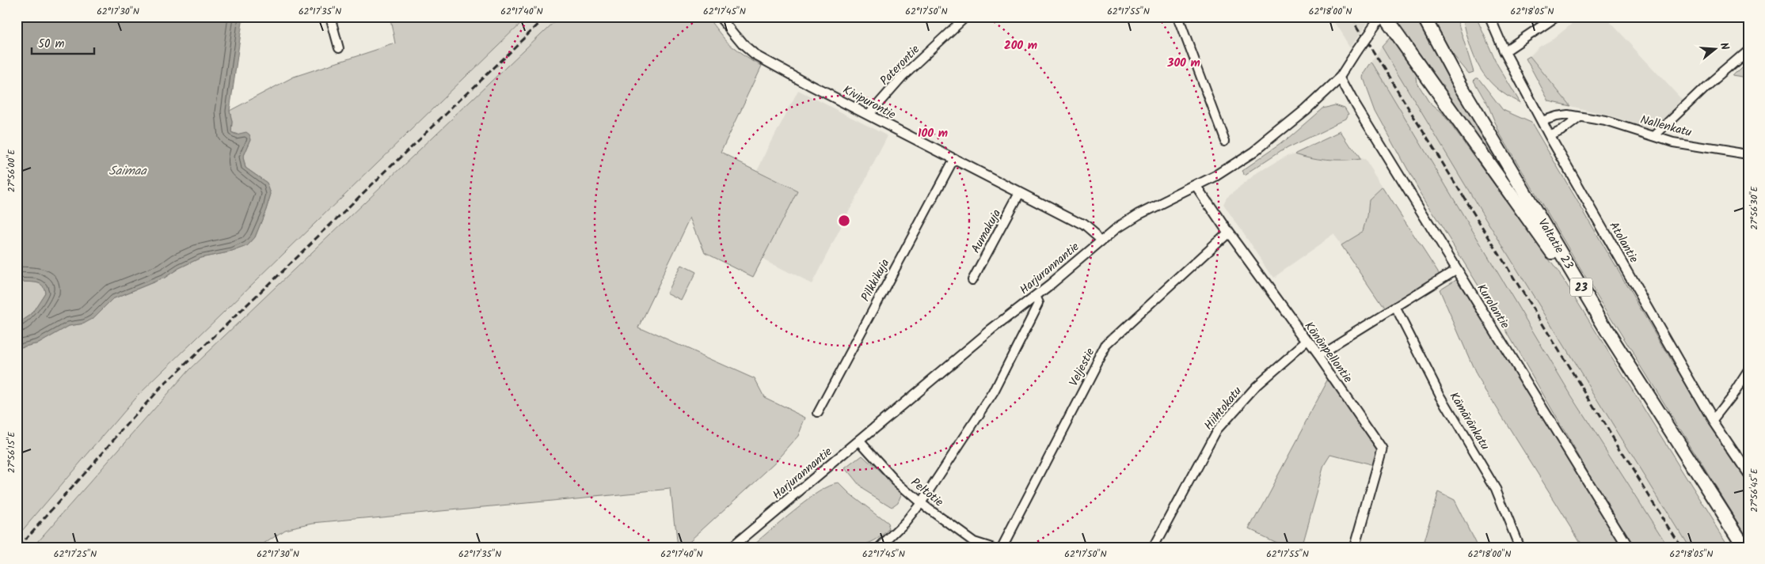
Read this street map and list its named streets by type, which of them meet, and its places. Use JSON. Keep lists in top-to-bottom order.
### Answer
{
  "streets": {
    "highway": ["Valtatie 23", "23"],
    "street": [
      "Paterontie",
      "Kivipurontie",
      "Nallenkatu",
      "Aumakuja",
      "Atolantie",
      "Harjurannantie",
      "Pilkkikuja",
      "Kurolantie",
      "Könönpellontie",
      "Veljestie",
      "Hiihtokatu",
      "Kämäränkatu",
      "Peltotie"
    ]
  },
  "crossings": [
    ["Paterontie", "Kivipurontie"],
    ["Kivipurontie", "Aumakuja"],
    ["Kivipurontie", "Harjurannantie"],
    ["Kivipurontie", "Pilkkikuja"],
    ["Nallenkatu", "Atolantie"],
    ["Harjurannantie", "Kurolantie"],
    ["Harjurannantie", "Könönpellontie"],
    ["Harjurannantie", "Peltotie"],
    ["Könönpellontie", "Veljestie"],
    ["Könönpellontie", "Hiihtokatu"]
  ],
  "water": ["Saimaa"],
  "scale_bar": "50 m",
  "north": "right",
  "coordinates": [
    "62°17'30\"N",
    "62°17'35\"N",
    "62°17'40\"N",
    "62°17'45\"N",
    "62°17'50\"N",
    "62°17'55\"N",
    "62°18'00\"N",
    "62°18'05\"N",
    "27°56'00\"E",
    "27°56'30\"E",
    "27°56'15\"E",
    "27°56'45\"E",
    "62°17'25\"N"
  ],
  "rings": ["200 m", "300 m", "100 m"]
}
